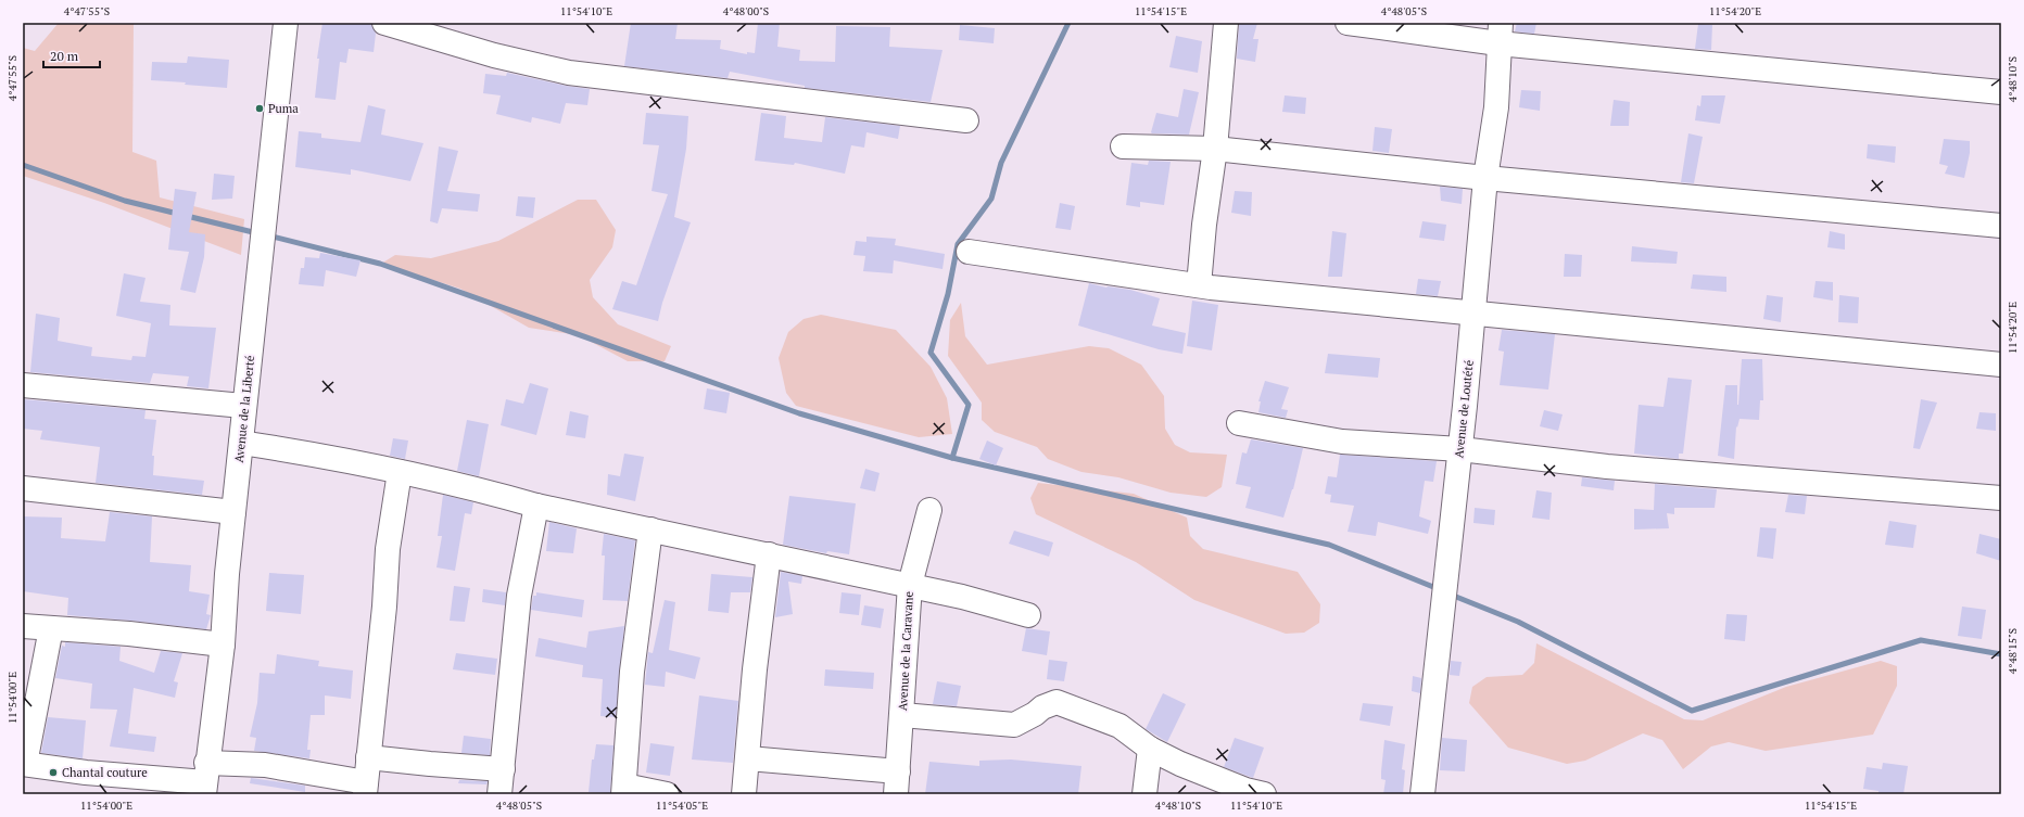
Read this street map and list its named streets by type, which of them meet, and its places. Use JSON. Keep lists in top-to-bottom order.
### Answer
{
  "streets": {
    "street": ["Avenue de la Liberté", "Avenue de Loutété", "Avenue de la Caravane"]
  },
  "places": ["Puma", "Chantal couture"],
  "scale_bar": "20 m",
  "coordinates": [
    "4°47'55\"S",
    "11°54'10\"E",
    "4°48'00\"S",
    "11°54'15\"E",
    "4°48'05\"S",
    "11°54'20\"E",
    "4°48'10\"S",
    "4°48'15\"S",
    "11°54'00\"E",
    "11°54'05\"E"
  ]
}
